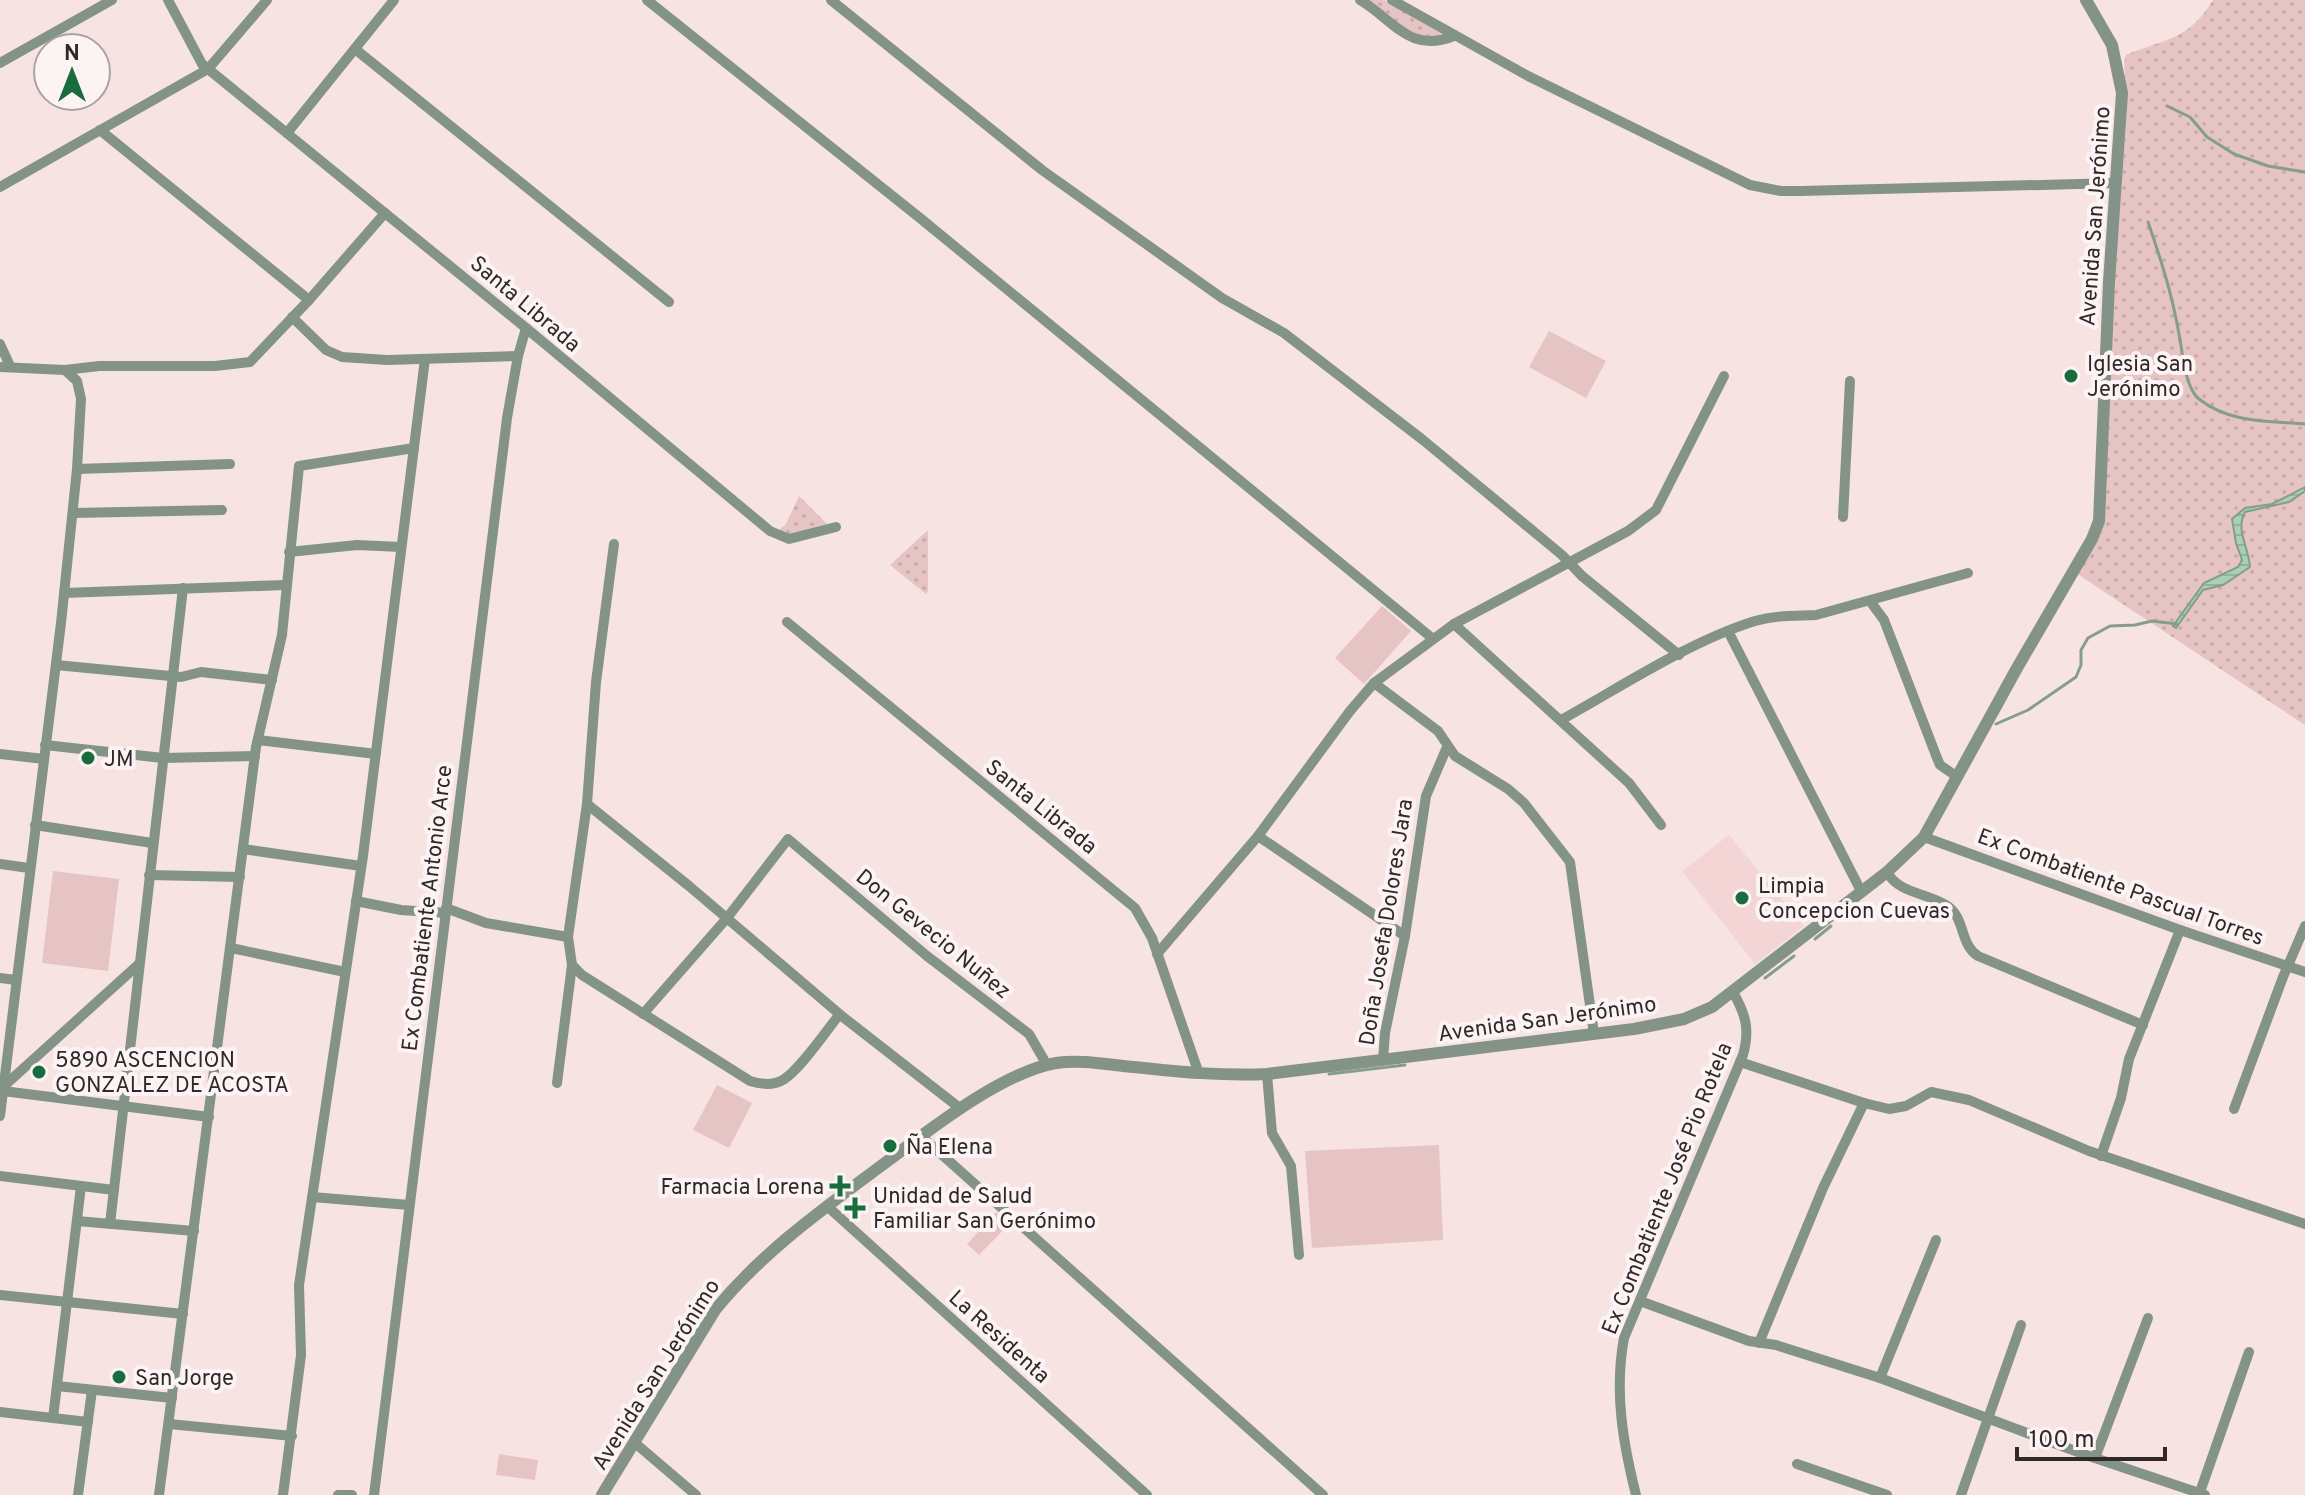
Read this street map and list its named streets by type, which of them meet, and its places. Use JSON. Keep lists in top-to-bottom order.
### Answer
{
  "streets": {
    "street": [
      "Avenida San Jerónimo",
      "Santa Librada",
      "Ex Combatiente Pascual Torres",
      "Ex Combatiente Antonio Arce",
      "Doña Josefa Dolores Jara",
      "Don Gevecio Nuñez",
      "Ex Combatiente José Pio Rotela",
      "La Residenta"
    ]
  },
  "crossings": [
    ["Avenida San Jerónimo", "Santa Librada"],
    ["Avenida San Jerónimo", "Ex Combatiente Pascual Torres"],
    ["Avenida San Jerónimo", "Doña Josefa Dolores Jara"],
    ["Avenida San Jerónimo", "Don Gevecio Nuñez"],
    ["Avenida San Jerónimo", "Ex Combatiente José Pio Rotela"],
    ["Avenida San Jerónimo", "La Residenta"],
    ["Santa Librada", "Ex Combatiente Antonio Arce"]
  ],
  "places": {
    "other": [
      "Iglesia San Jerónimo",
      "JM",
      "Limpia Concepcion Cuevas",
      "5890 ASCENCION GONZALEZ DE ACOSTA",
      "Ña Elena",
      "San Jorge"
    ],
    "health": ["Farmacia Lorena", "Unidad de Salud Familiar San Gerónimo"]
  },
  "scale_bar": "100 m",
  "north": "top"
}
